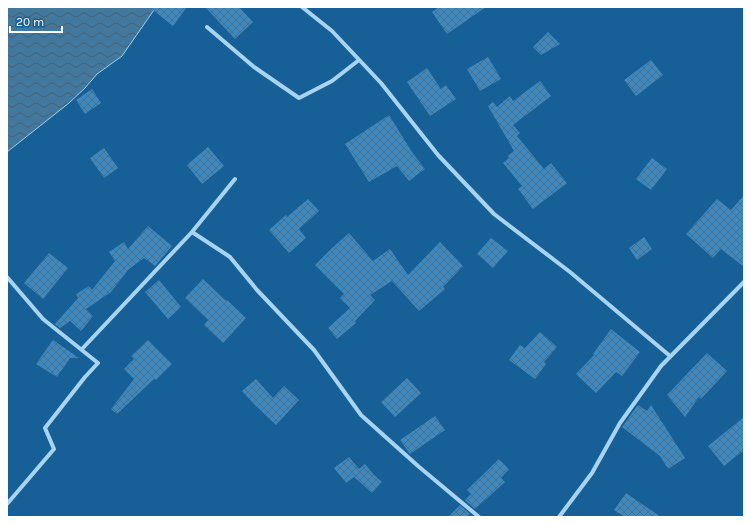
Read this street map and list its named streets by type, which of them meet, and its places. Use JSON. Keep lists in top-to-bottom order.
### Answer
{
  "scale_bar": "20 m"
}
